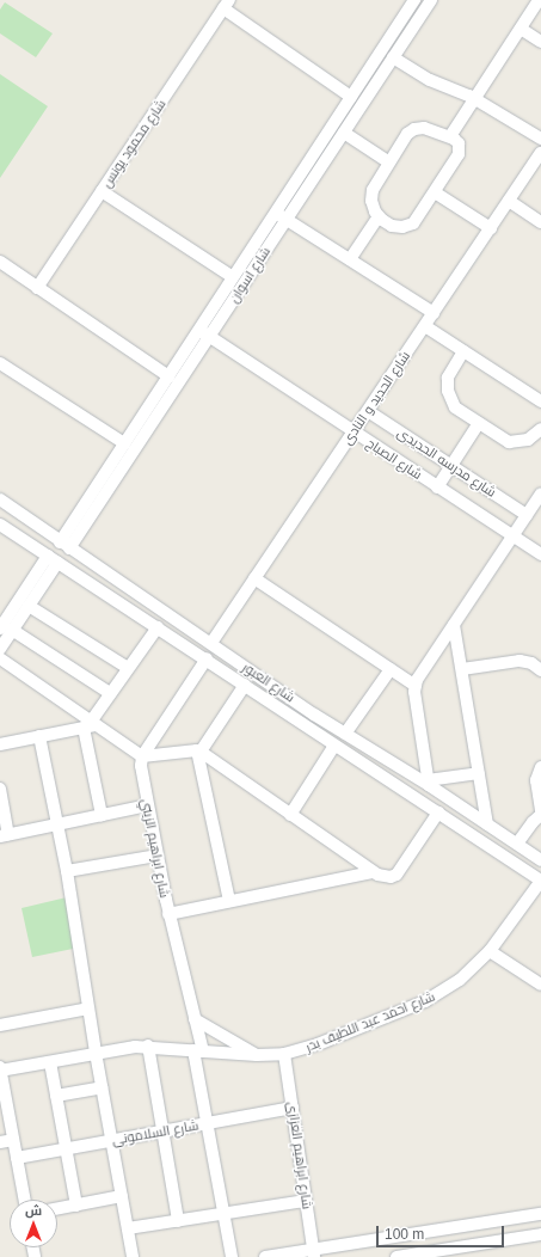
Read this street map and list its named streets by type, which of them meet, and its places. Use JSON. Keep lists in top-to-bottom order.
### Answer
{
  "streets": {
    "street": [
      "شارع محمود يونس",
      "شارع اسوان",
      "شارع الحديد و النادى",
      "شارع الصباح",
      "شارع مدرسه الحديدى",
      "شارع العبور",
      "شارع ابراهيم الزيني",
      "شارع احمد عبد اللطيف بدر",
      "شارع السلامونى",
      "شارع ابراهيم العزازى"
    ]
  },
  "crossings": [
    ["شارع اسوان", "شارع الصباح"],
    ["شارع اسوان", "شارع العبور"],
    ["شارع الحديد و النادى", "شارع الصباح"],
    ["شارع الحديد و النادى", "شارع مدرسه الحديدى"],
    ["شارع الحديد و النادى", "شارع العبور"],
    ["شارع العبور", "شارع احمد عبد اللطيف بدر"],
    ["شارع ابراهيم الزيني", "شارع احمد عبد اللطيف بدر"],
    ["شارع ابراهيم الزيني", "شارع السلامونى"],
    ["شارع احمد عبد اللطيف بدر", "شارع ابراهيم العزازى"],
    ["شارع السلامونى", "شارع ابراهيم العزازى"]
  ],
  "scale_bar": "100 m",
  "north": "top"
}
